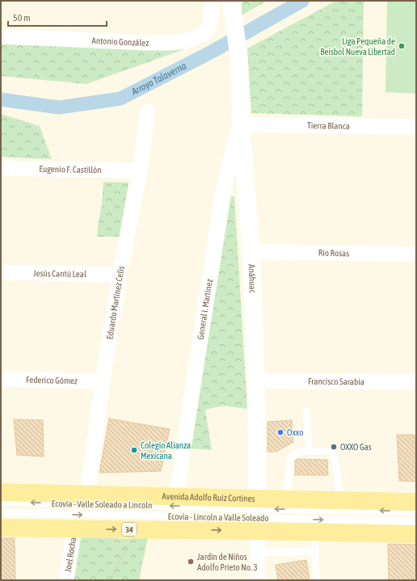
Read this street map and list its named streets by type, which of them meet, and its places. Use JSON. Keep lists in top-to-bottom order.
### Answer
{
  "streets": {
    "main road": ["Avenida Adolfo Ruíz Cortines", "34"],
    "street": [
      "Antonio González",
      "Tierra Blanca",
      "Eugenio F. Castillón",
      "Río Rosas",
      "Jesús Cantú Leal",
      "Anáhuac",
      "Eduardo Martínez Celis",
      "General I. Martínez",
      "Federico Gómez",
      "Francisco Sarabia",
      "Joel Rocha"
    ],
    "lane": ["Ecovía - Valle Soleado a Lincoln", "Ecovía - Lincoln a Valle Soleado"]
  },
  "crossings": [
    ["Tierra Blanca", "Anáhuac"],
    ["Tierra Blanca", "General I. Martínez"],
    ["Eugenio F. Castillón", "Eduardo Martínez Celis"],
    ["Río Rosas", "Anáhuac"],
    ["Jesús Cantú Leal", "Eduardo Martínez Celis"],
    ["Anáhuac", "General I. Martínez"],
    ["Anáhuac", "Francisco Sarabia"],
    ["Anáhuac", "Avenida Adolfo Ruíz Cortines"],
    ["Anáhuac", "Ecovía - Valle Soleado a Lincoln"],
    ["Anáhuac", "Ecovía - Lincoln a Valle Soleado"],
    ["Eduardo Martínez Celis", "Federico Gómez"],
    ["Eduardo Martínez Celis", "Avenida Adolfo Ruíz Cortines"],
    ["General I. Martínez", "Avenida Adolfo Ruíz Cortines"],
    ["Avenida Adolfo Ruíz Cortines", "Ecovía - Valle Soleado a Lincoln"],
    ["Avenida Adolfo Ruíz Cortines", "Ecovía - Lincoln a Valle Soleado"],
    ["Avenida Adolfo Ruíz Cortines", "Joel Rocha"],
    ["Ecovía - Valle Soleado a Lincoln", "Ecovía - Lincoln a Valle Soleado"]
  ],
  "one_way": ["Ecovía - Valle Soleado a Lincoln", "Ecovía - Lincoln a Valle Soleado"],
  "water": ["Arroyo Talaverna"],
  "places": [
    "Liga Pequeña de Beisbol Nueva Libertad",
    "Oxxo",
    "OXXO Gas",
    "Colegio Alianza Mexicana",
    "Jardín de Niños Adolfo Prieto No. 3"
  ],
  "scale_bar": "50 m"
}
